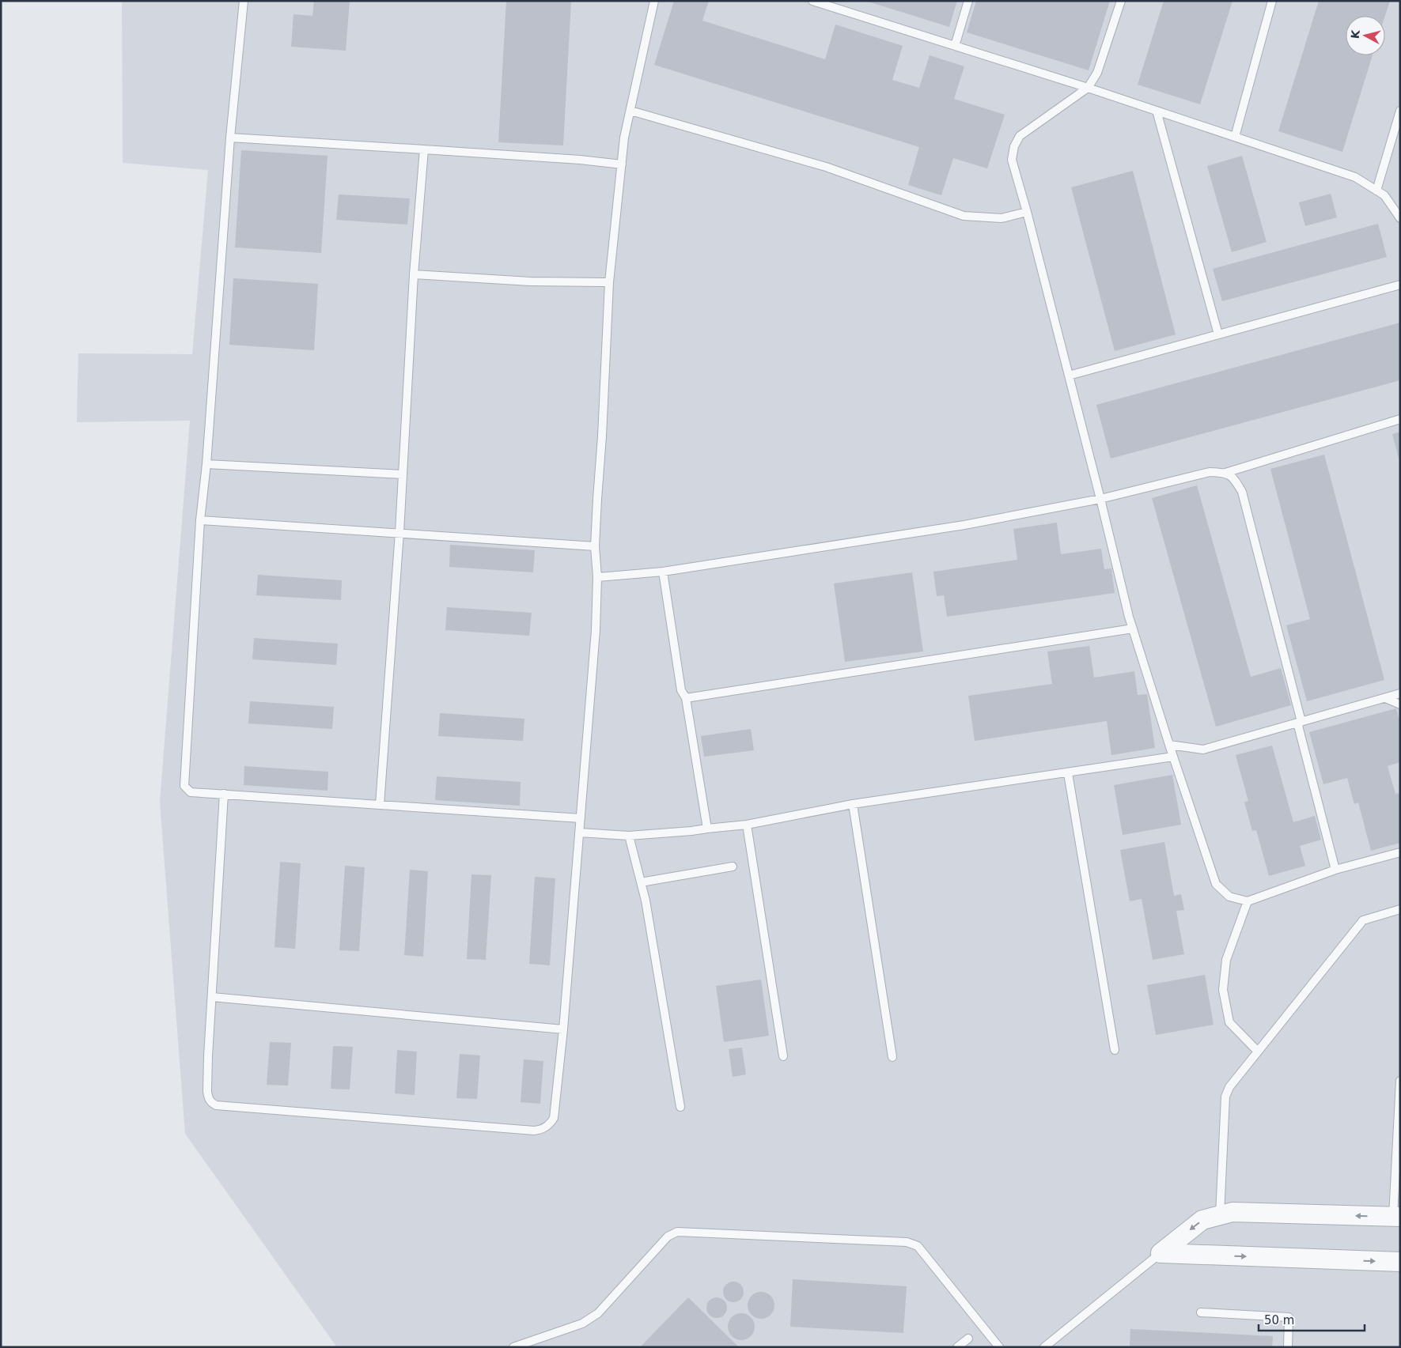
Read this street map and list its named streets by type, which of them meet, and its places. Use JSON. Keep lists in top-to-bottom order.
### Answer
{
  "scale_bar": "50 m",
  "north": "left"
}
